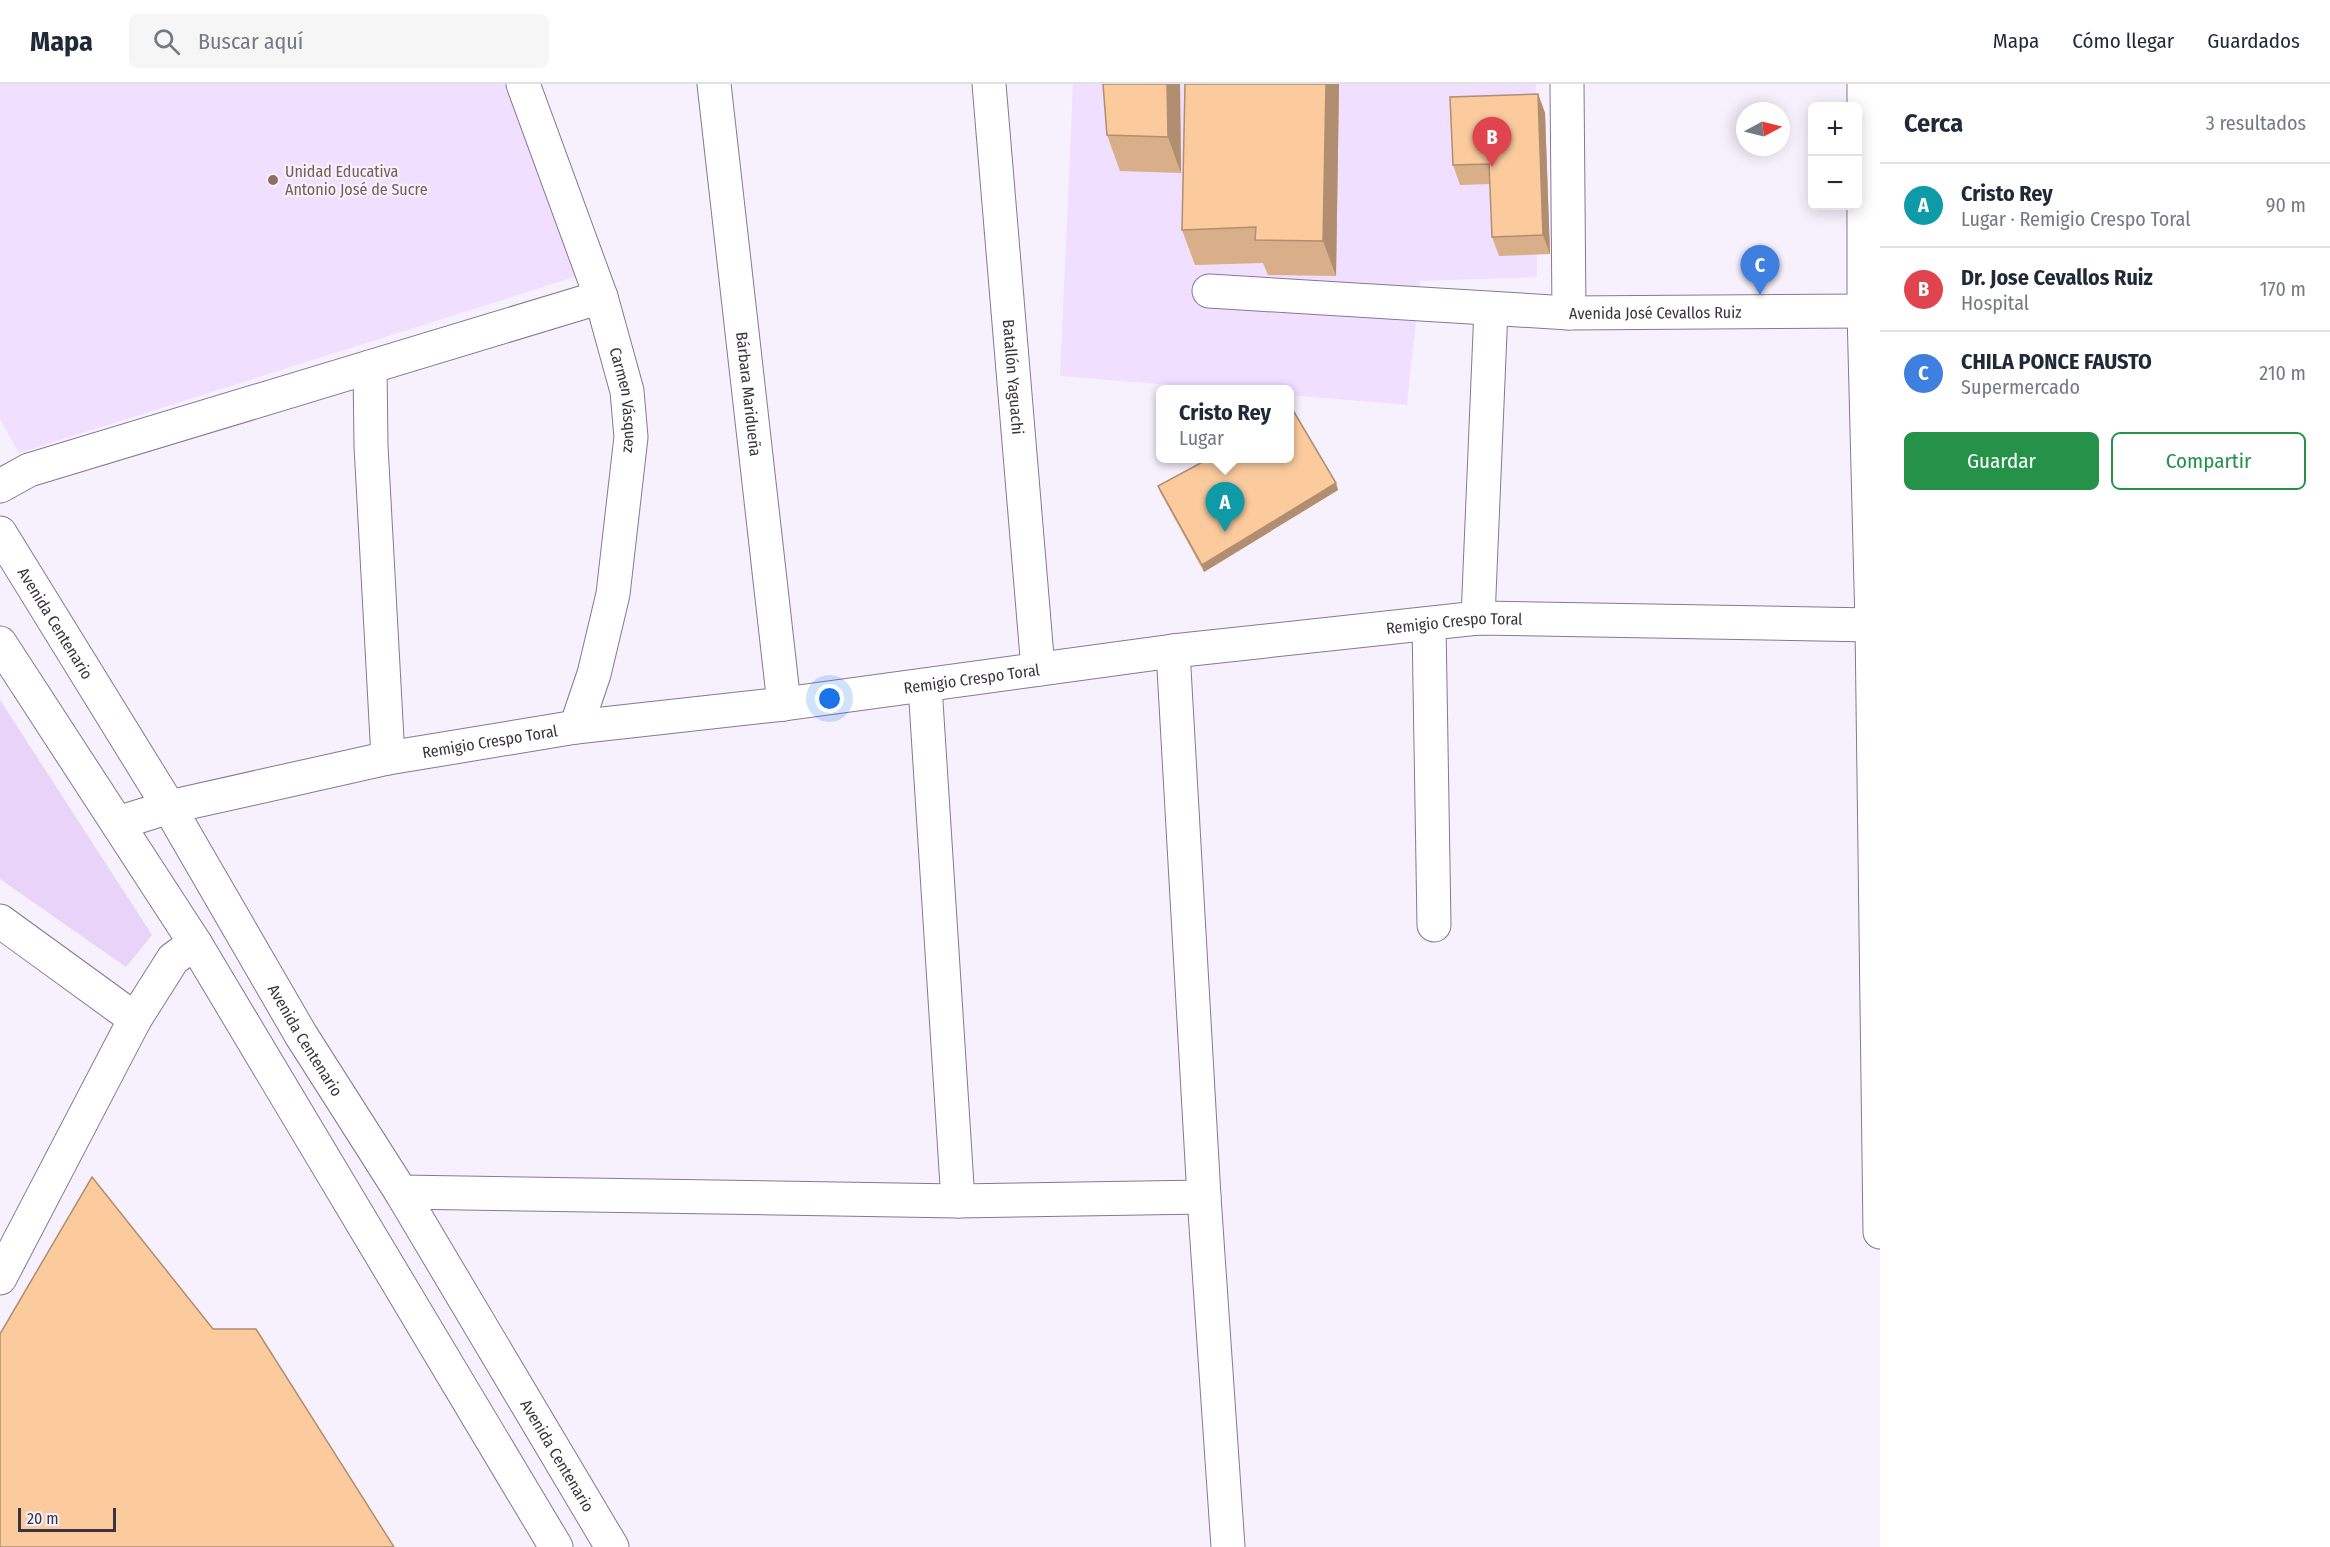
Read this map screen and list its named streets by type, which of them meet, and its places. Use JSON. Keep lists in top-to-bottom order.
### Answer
{
  "streets": {
    "street": [
      "Avenida José Cevallos Ruiz",
      "Batallón Yaguachi",
      "Bárbara Maridueña",
      "Carmen Vásquez",
      "Avenida Centenario",
      "Remigio Crespo Toral"
    ]
  },
  "crossings": [
    ["Batallón Yaguachi", "Remigio Crespo Toral"],
    ["Bárbara Maridueña", "Remigio Crespo Toral"],
    ["Carmen Vásquez", "Remigio Crespo Toral"],
    ["Avenida Centenario", "Remigio Crespo Toral"]
  ],
  "places": ["Unidad Educativa Antonio José de Sucre"],
  "scale_bar": "20 m",
  "north": "right",
  "page": {
    "header": "Mapa",
    "search": "Buscar aquí",
    "nav": ["Mapa", "Cómo llegar", "Guardados"],
    "heading": ["Cerca", "3 resultados"],
    "map_buttons": ["+", "−"],
    "pins": ["B", "C", "A"],
    "list": [
      {
        "mark": "A",
        "name": "Cristo Rey",
        "note": "Lugar · Remigio Crespo Toral",
        "value": "90 m"
      },
      {
        "mark": "B",
        "name": "Dr. Jose Cevallos Ruiz",
        "note": "Hospital",
        "value": "170 m"
      },
      {
        "mark": "C",
        "name": "CHILA PONCE FAUSTO",
        "note": "Supermercado",
        "value": "210 m"
      }
    ],
    "popup": ["Cristo Rey", "Lugar"],
    "buttons": ["Guardar", "Compartir"],
    "scale": "20 m"
  }
}
